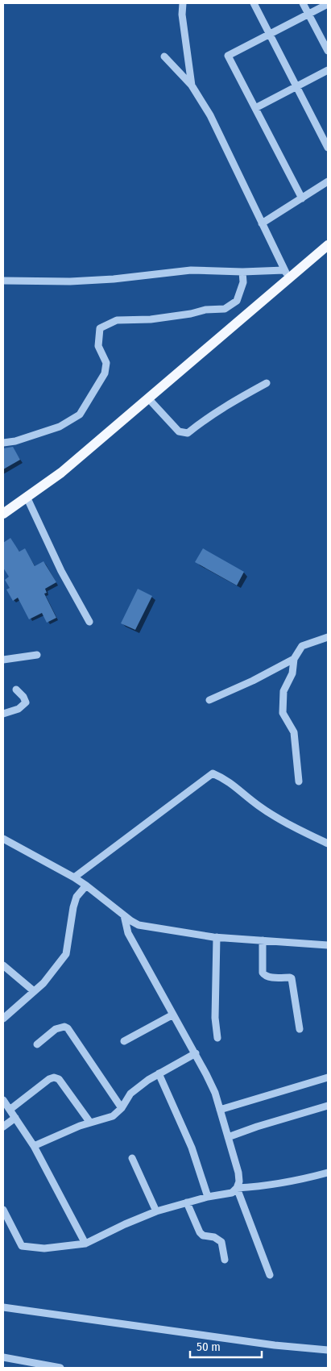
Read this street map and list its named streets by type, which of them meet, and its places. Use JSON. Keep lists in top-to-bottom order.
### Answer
{
  "scale_bar": "50 m"
}
